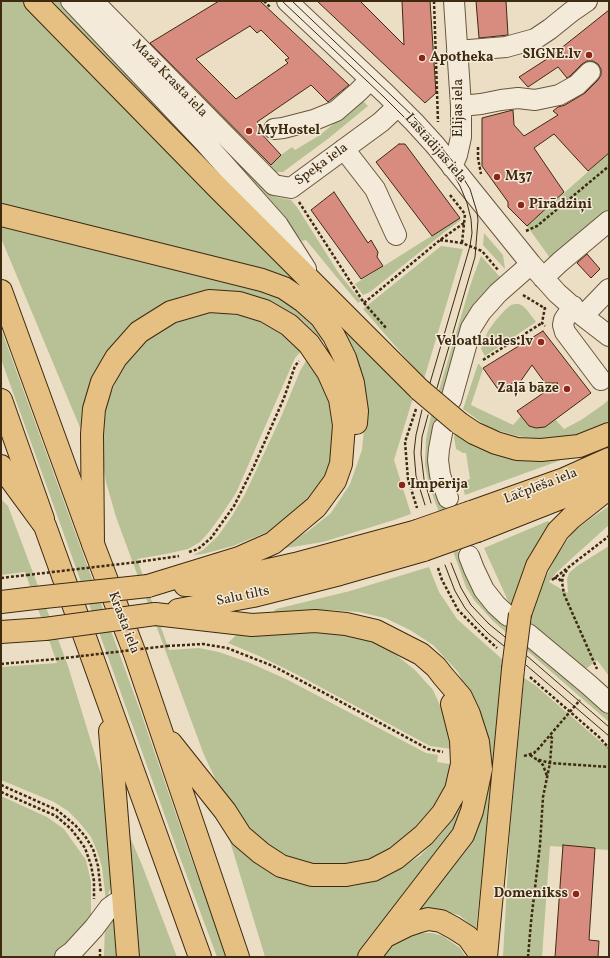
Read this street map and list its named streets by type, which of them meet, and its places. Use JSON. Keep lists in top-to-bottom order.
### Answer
{
  "streets": {
    "main road": ["Lāčplēša iela", "Salu tilts", "Krasta iela"],
    "street": [
      "Mazā Krasta iela",
      "Elijas iela",
      "Lastādijas iela",
      "Speķa iela"
    ]
  },
  "crossings": [
    ["Mazā Krasta iela", "Speķa iela"],
    ["Elijas iela", "Lastādijas iela"],
    ["Lastādijas iela", "Speķa iela"],
    ["Lāčplēša iela", "Salu tilts"]
  ],
  "places": [
    "SIGNE.lv",
    "Apotheka",
    "MyHostel",
    "M37",
    "Pīrādziņi",
    "Veloatlaides.lv",
    "Zaļā bāze",
    "Impērija",
    "Domenikss"
  ]
}
